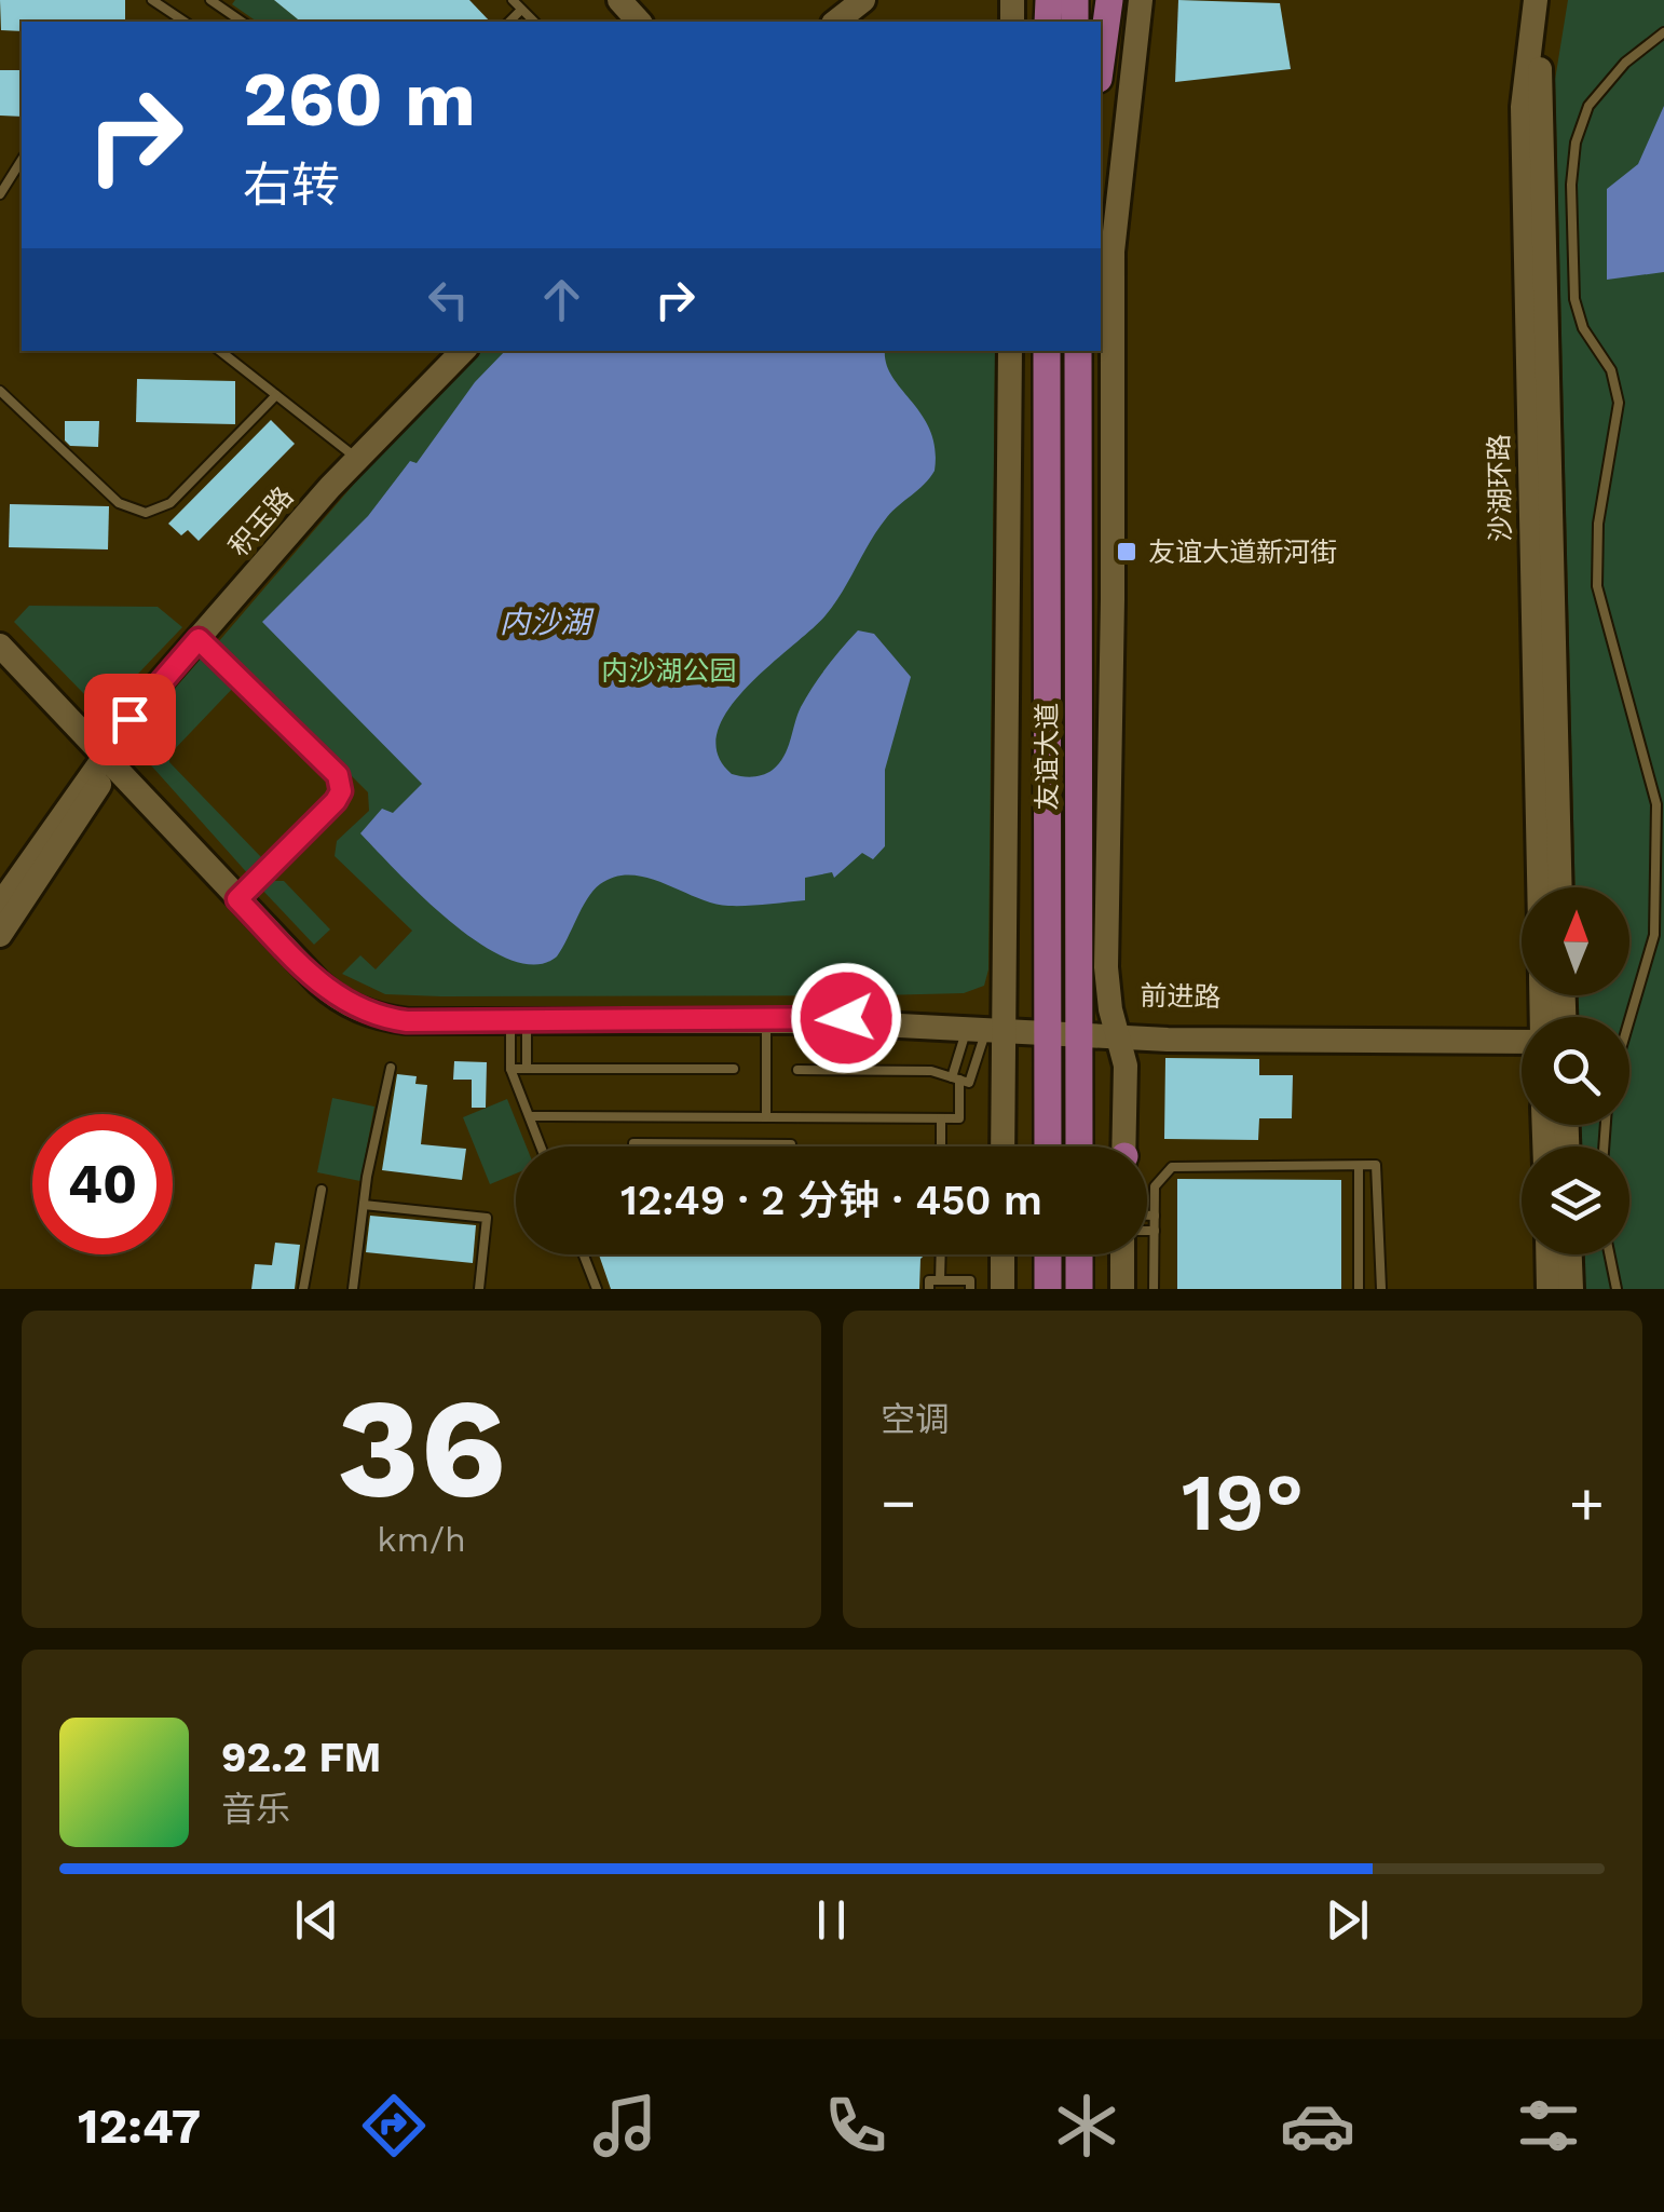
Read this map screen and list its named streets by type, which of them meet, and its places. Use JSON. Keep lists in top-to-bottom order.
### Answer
{
  "streets": {
    "main road": ["友谊大道"],
    "street": ["沙湖环路", "积玉路", "前进路"]
  },
  "crossings": [
    ["积玉路", "前进路"],
    ["友谊大道", "前进路"]
  ],
  "water": ["内沙湖"],
  "parks": ["内沙湖公园"],
  "places": {
    "transit": ["友谊大道新河街"]
  },
  "north": "top",
  "page": {
    "turn": ["260 m", "右转"],
    "limit": "40",
    "trip": "12:49 · 2 分钟 · 450 m",
    "tile": [
      ["36", "km/h"],
      "空调"
    ],
    "heat": ["−", "19°", "+"],
    "song": ["92.2 FM", "音乐"],
    "tabs": "12:47"
  }
}
